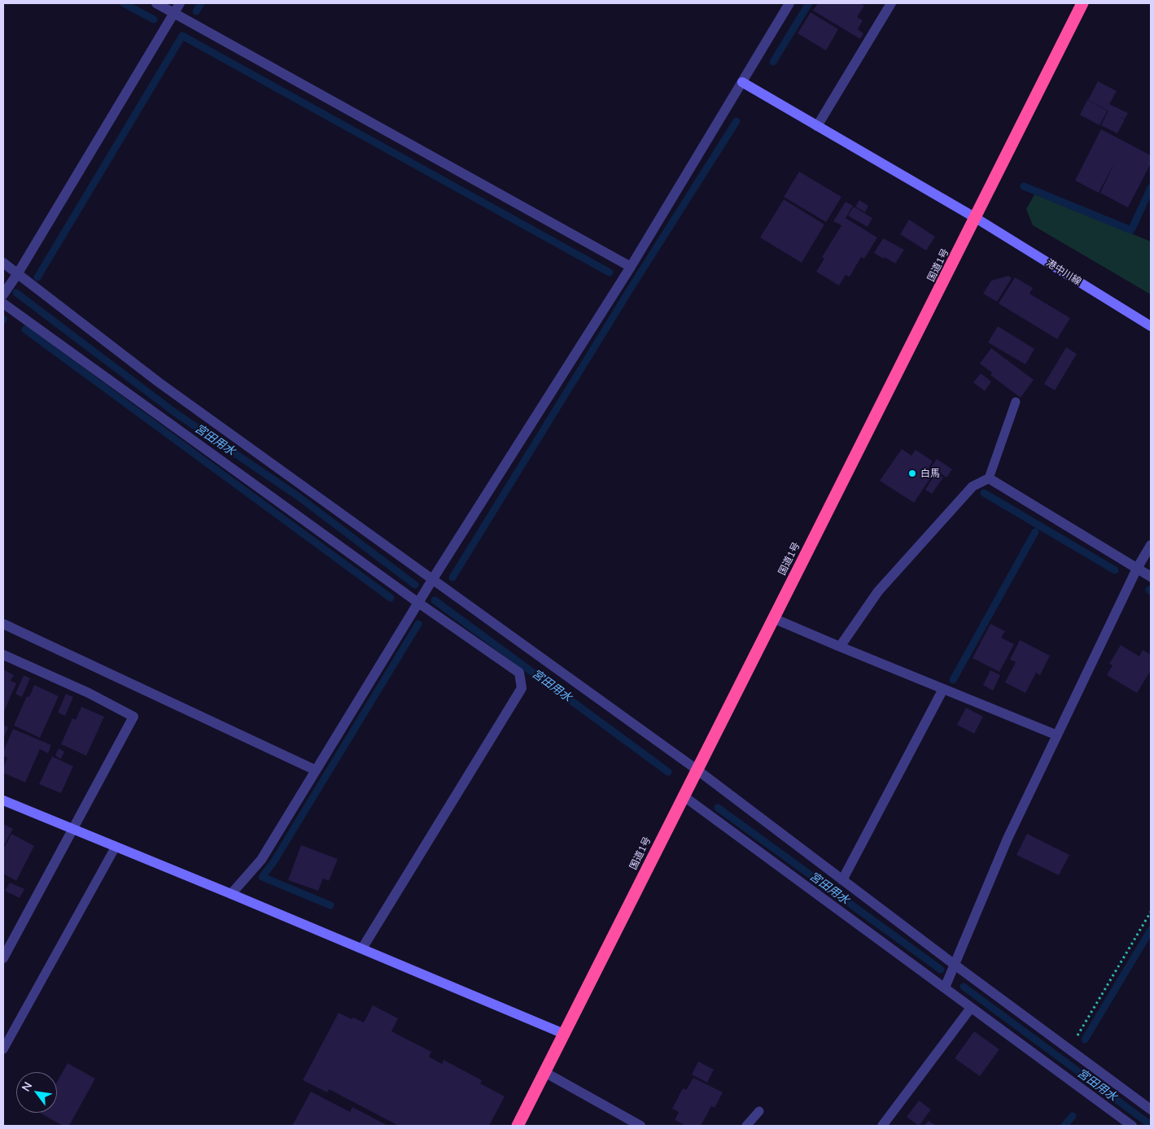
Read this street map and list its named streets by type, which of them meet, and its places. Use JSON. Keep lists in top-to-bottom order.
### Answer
{
  "streets": {
    "highway": ["国道1号"],
    "street": ["港中川線"]
  },
  "crossings": [
    ["国道1号", "港中川線"]
  ],
  "water": ["宮田用水"],
  "places": ["白馬"],
  "north": "top left"
}
